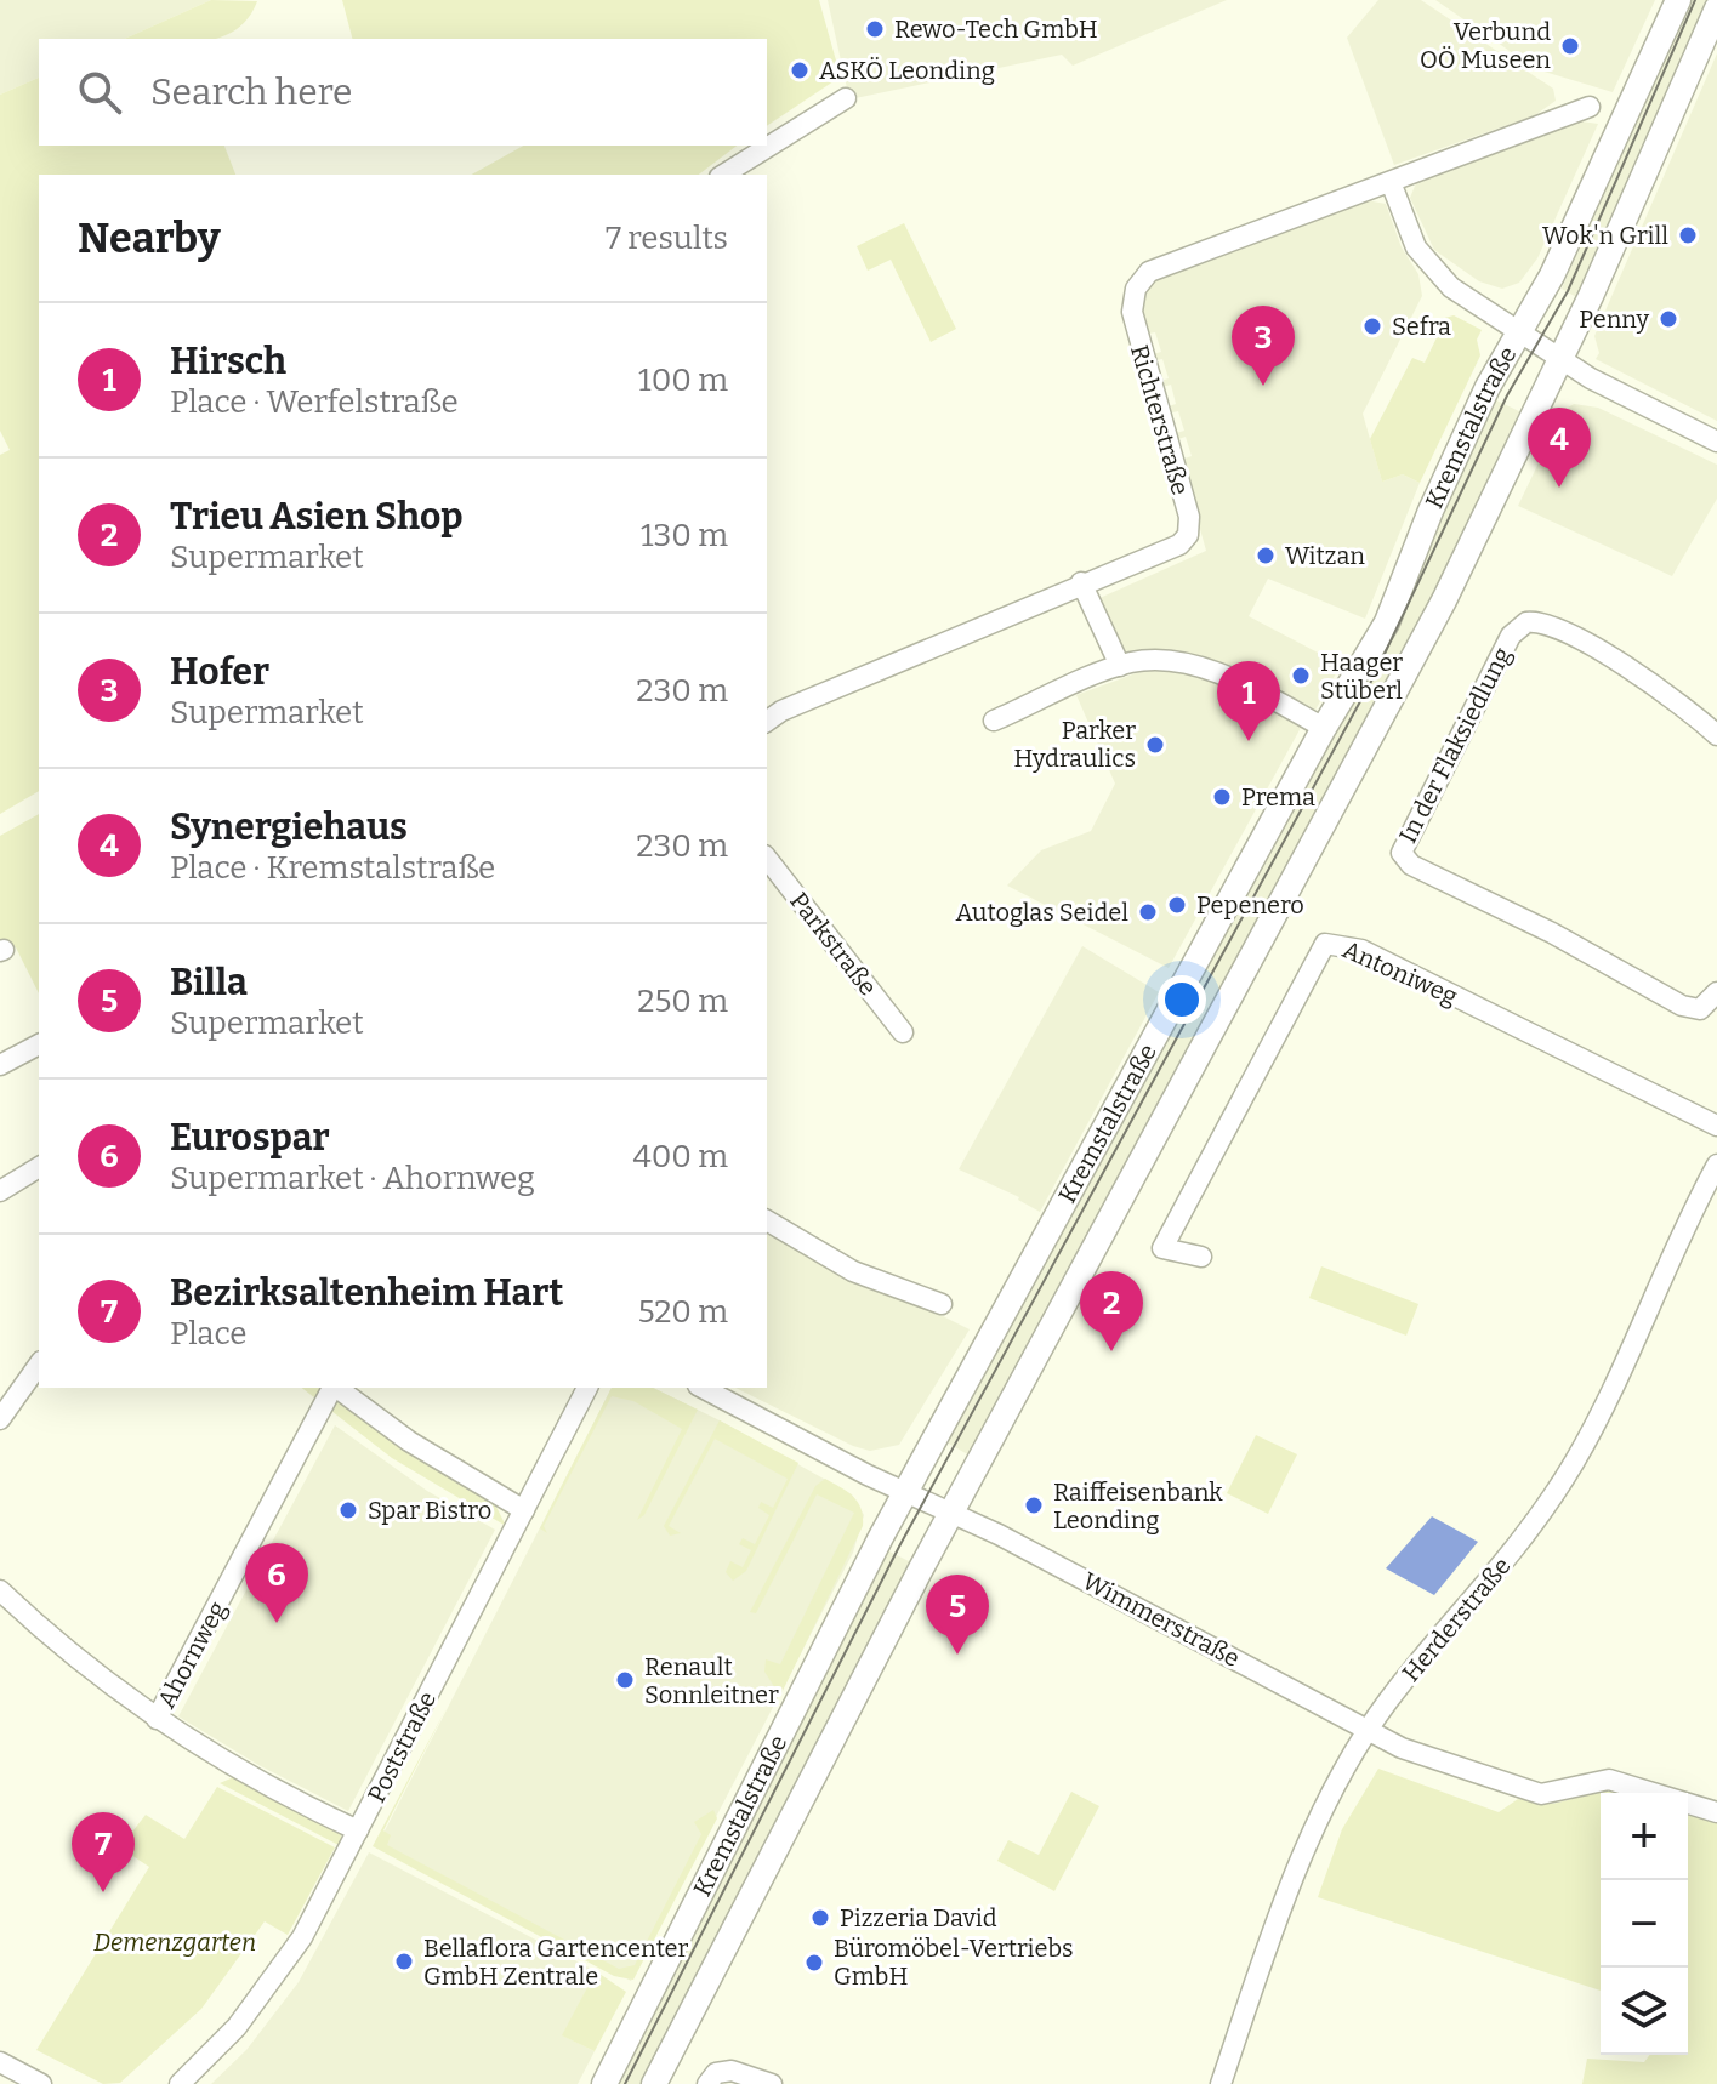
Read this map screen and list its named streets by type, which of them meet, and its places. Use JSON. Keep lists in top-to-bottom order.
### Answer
{
  "streets": {
    "main road": ["Kremstalstraße"],
    "street": [
      "Richterstraße",
      "In der Flaksiedlung",
      "Parkstraße",
      "Antoniweg",
      "Wimmerstraße",
      "Herderstraße",
      "Ahornweg",
      "Poststraße"
    ]
  },
  "crossings": [
    ["Kremstalstraße", "Wimmerstraße"],
    ["Wimmerstraße", "Herderstraße"]
  ],
  "parks": ["Demenzgarten"],
  "places": [
    "Rewo-Tech GmbH",
    "Verbund OÖ Museen",
    "ASKÖ Leonding",
    "Wok'n Grill",
    "Penny",
    "Sefra",
    "Witzan",
    "Haager Stüberl",
    "Parker Hydraulics",
    "Prema",
    "Pepenero",
    "Autoglas Seidel",
    "Raiffeisenbank Leonding",
    "Spar Bistro",
    "Renault Sonnleitner",
    "Pizzeria David",
    "Bellaflora Gartencenter GmbH Zentrale",
    "Büromöbel-Vertriebs GmbH"
  ],
  "page": {
    "search": "Search here",
    "heading": ["Nearby", "7 results"],
    "list": [
      {
        "mark": "1",
        "name": "Hirsch",
        "note": "Place · Werfelstraße",
        "value": "100 m"
      },
      {
        "mark": "2",
        "name": "Trieu Asien Shop",
        "note": "Supermarket",
        "value": "130 m"
      },
      {
        "mark": "3",
        "name": "Hofer",
        "note": "Supermarket",
        "value": "230 m"
      },
      {
        "mark": "4",
        "name": "Synergiehaus",
        "note": "Place · Kremstalstraße",
        "value": "230 m"
      },
      {
        "mark": "5",
        "name": "Billa",
        "note": "Supermarket",
        "value": "250 m"
      },
      {
        "mark": "6",
        "name": "Eurospar",
        "note": "Supermarket · Ahornweg",
        "value": "400 m"
      },
      {
        "mark": "7",
        "name": "Bezirksaltenheim Hart",
        "note": "Place",
        "value": "520 m"
      }
    ],
    "pins": [
      "3",
      "4",
      "1",
      "2",
      "6",
      "5",
      "7"
    ],
    "map_buttons": ["+", "−"]
  }
}
